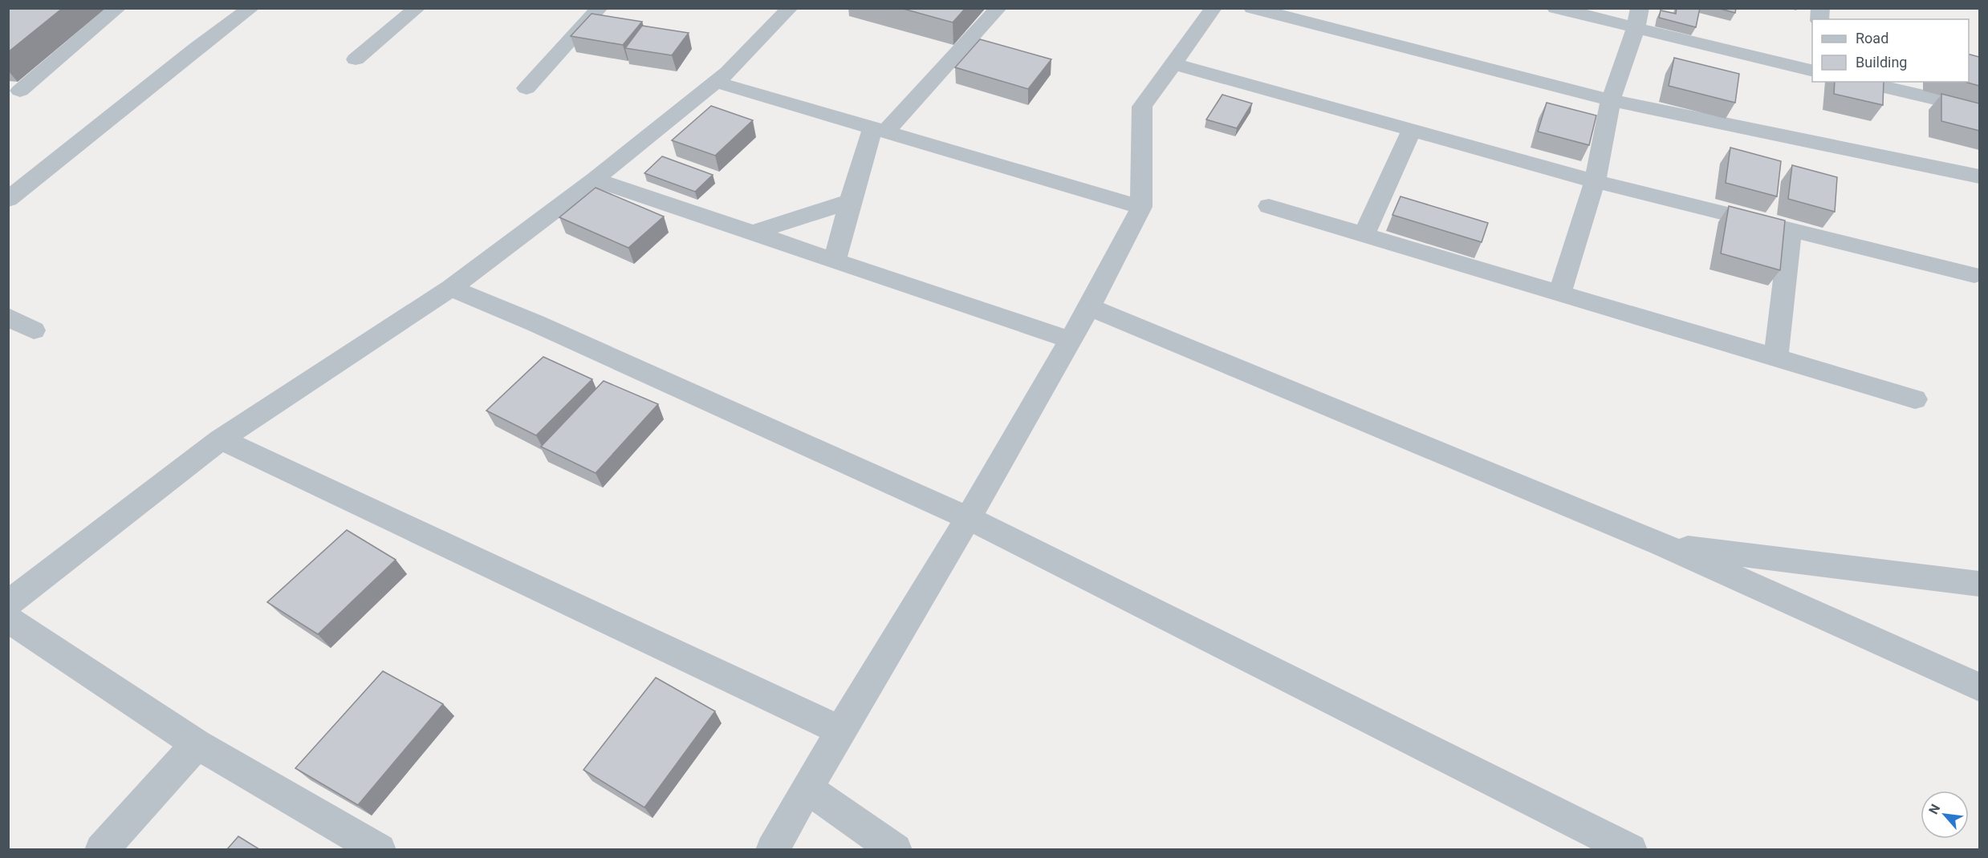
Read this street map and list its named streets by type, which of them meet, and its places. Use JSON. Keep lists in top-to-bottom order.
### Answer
{
  "legend": ["Road", "Building"],
  "north": "top left"
}
